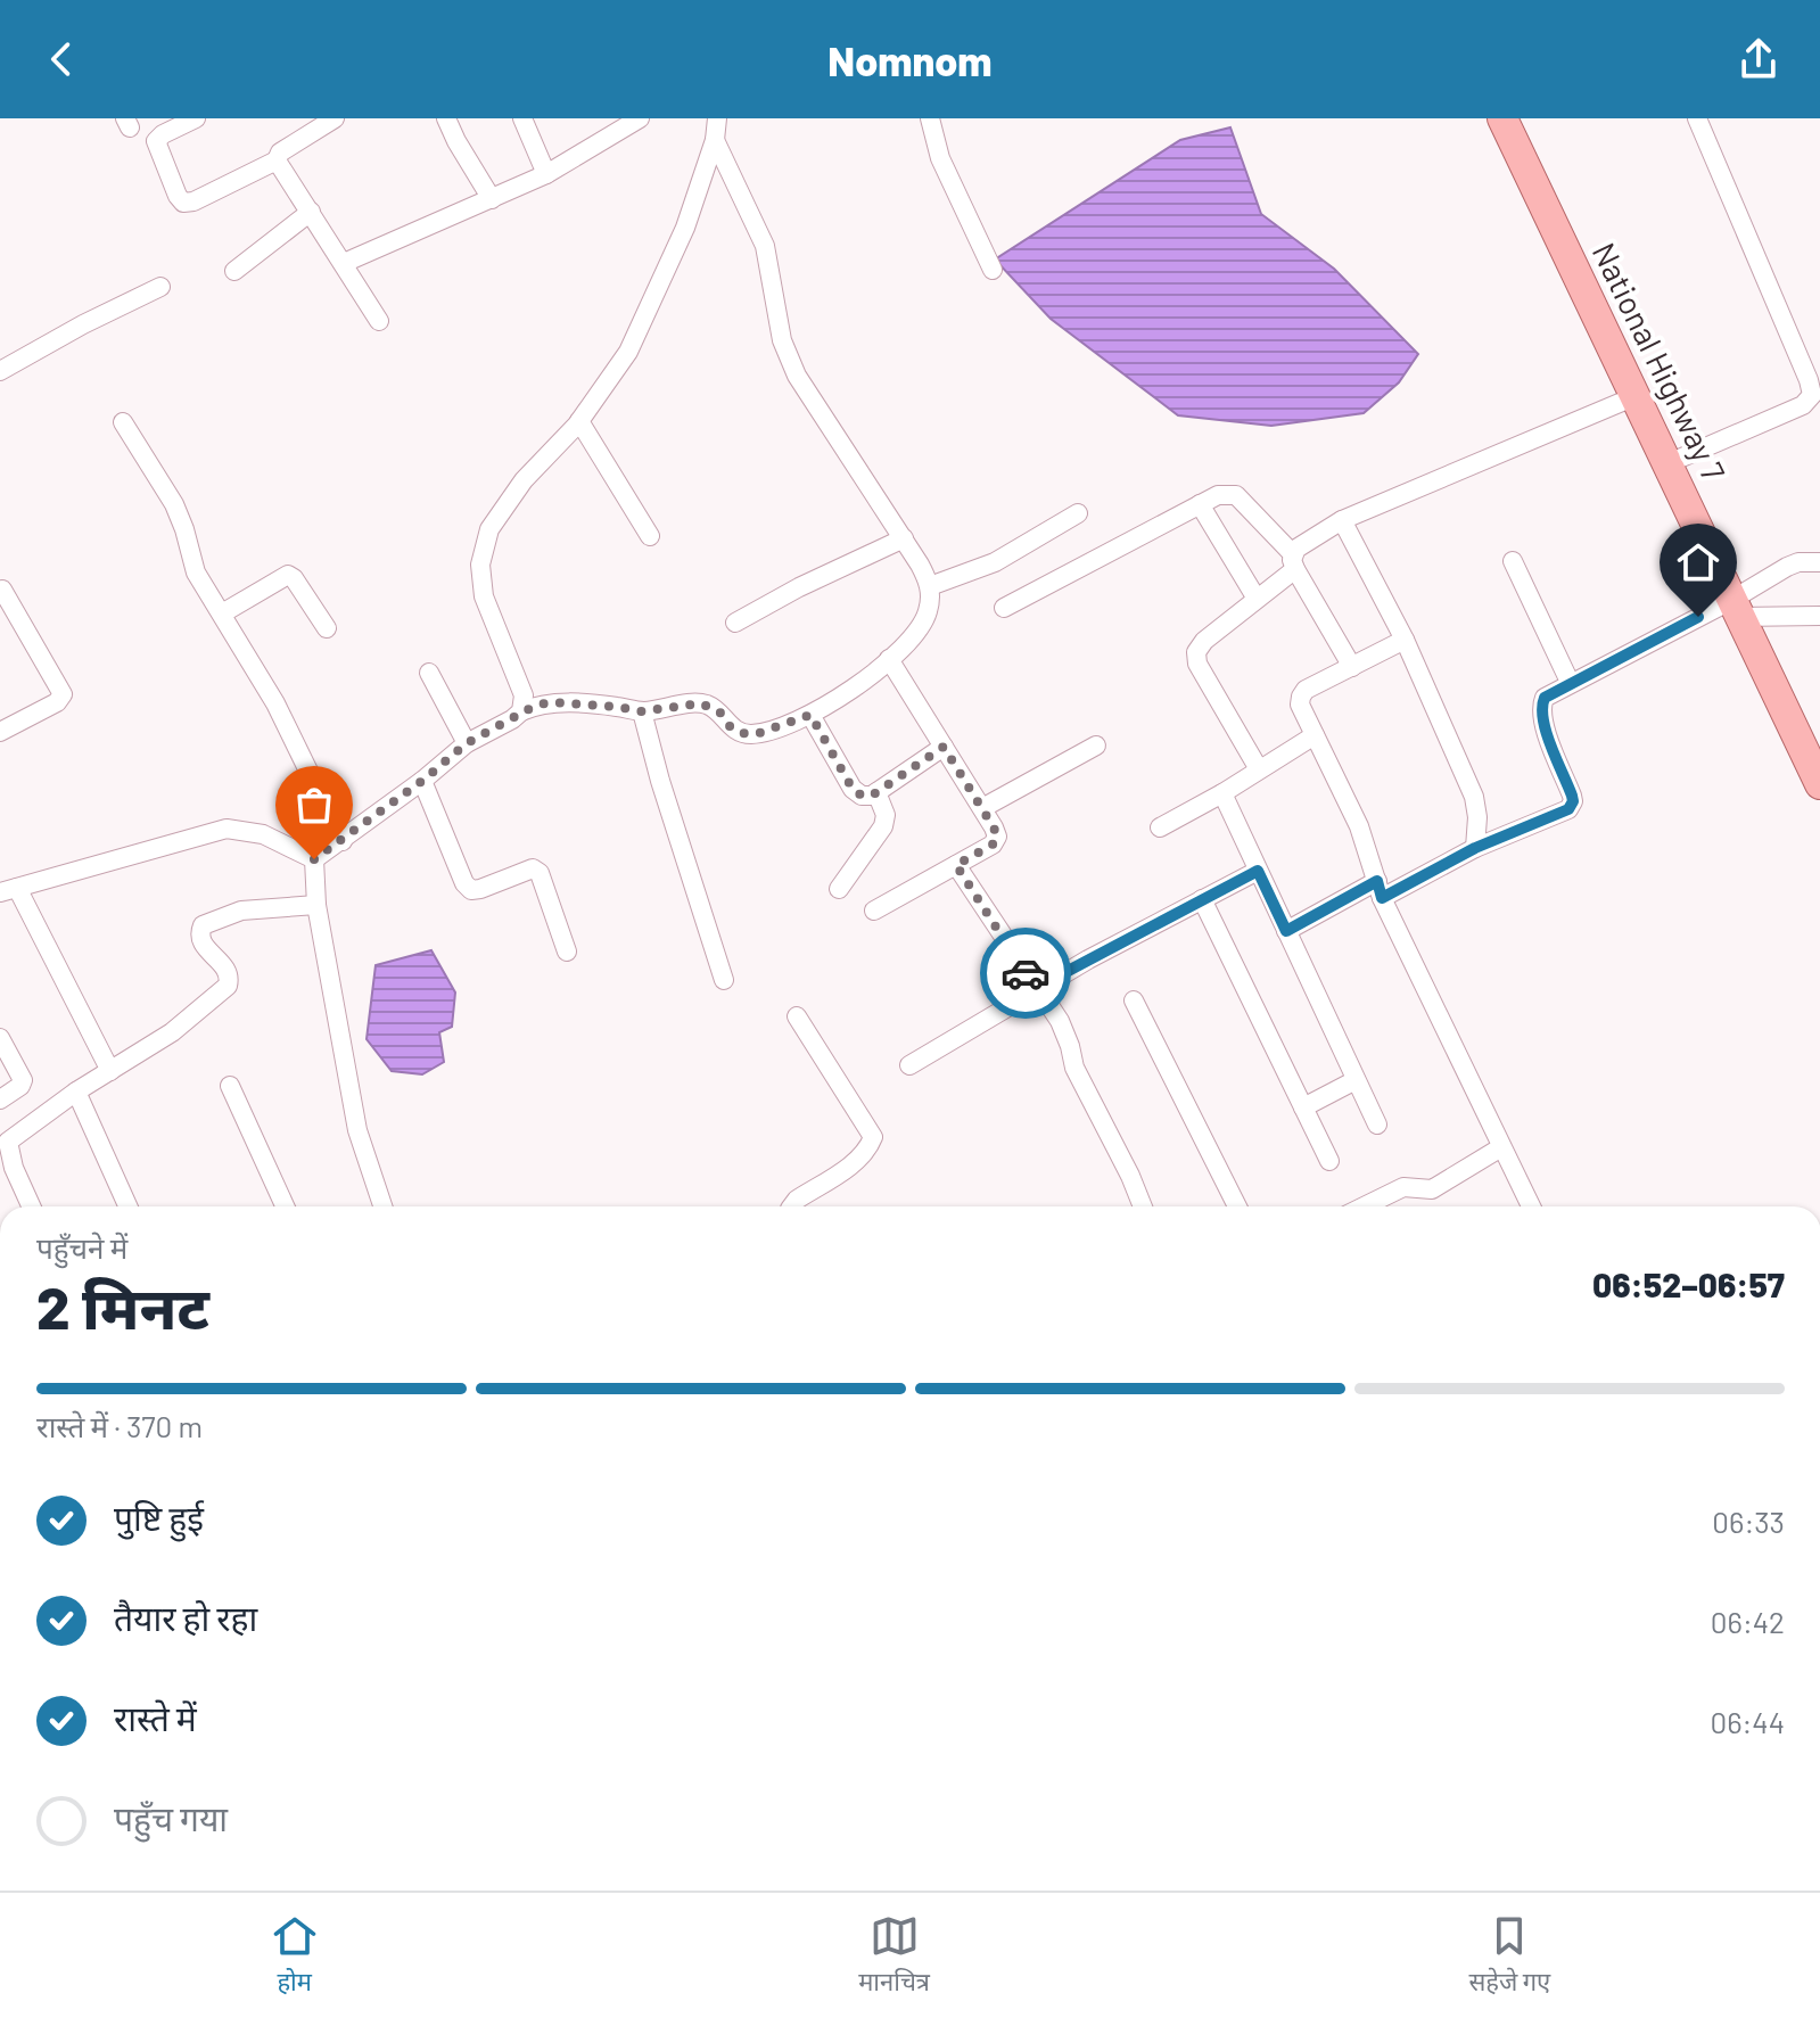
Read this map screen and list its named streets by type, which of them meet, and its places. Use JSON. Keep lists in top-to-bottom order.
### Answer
{
  "streets": {
    "main road": ["National Highway 7"]
  },
  "page": {
    "header": "Nomnom",
    "heading": ["2 मिनट", "पहुँचने में", "06:52–06:57"],
    "bar": "रास्ते में · 370 m",
    "list": [
      ["पुष्टि हुई", "06:33"],
      ["तैयार हो रहा", "06:42"],
      ["रास्ते में", "06:44"],
      "पहुँच गया"
    ],
    "tabs": ["होम", "मानचित्र", "सहेजे गए"]
  }
}
